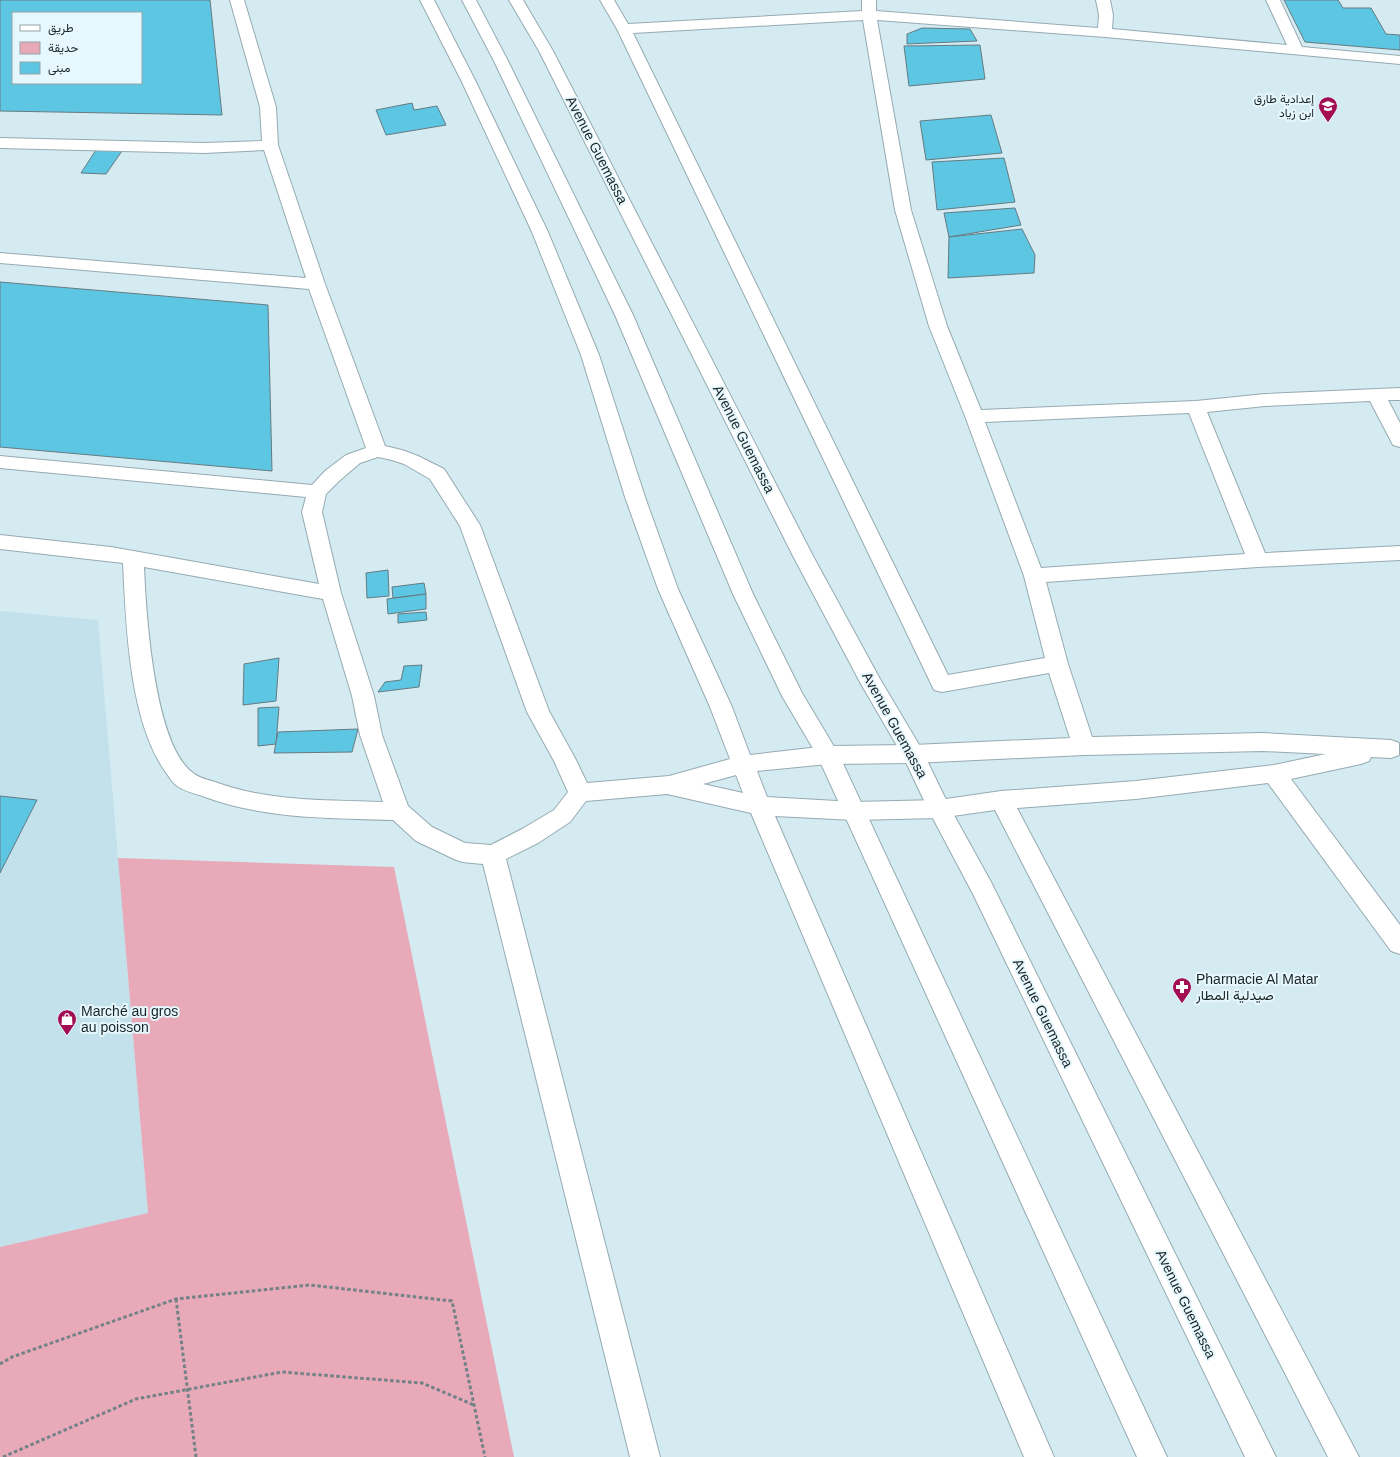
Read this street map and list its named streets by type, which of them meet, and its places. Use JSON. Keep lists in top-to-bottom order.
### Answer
{
  "streets": {
    "street": ["Avenue Guemassa"]
  },
  "places": {
    "school or university": ["إعدادية طارق ابن زياد"],
    "pharmacy": ["Pharmacie Al Matar صيدلية المطار"],
    "shop": ["Marché au gros au poisson"]
  },
  "legend": ["طريق", "حديقة", "مبنى"]
}
